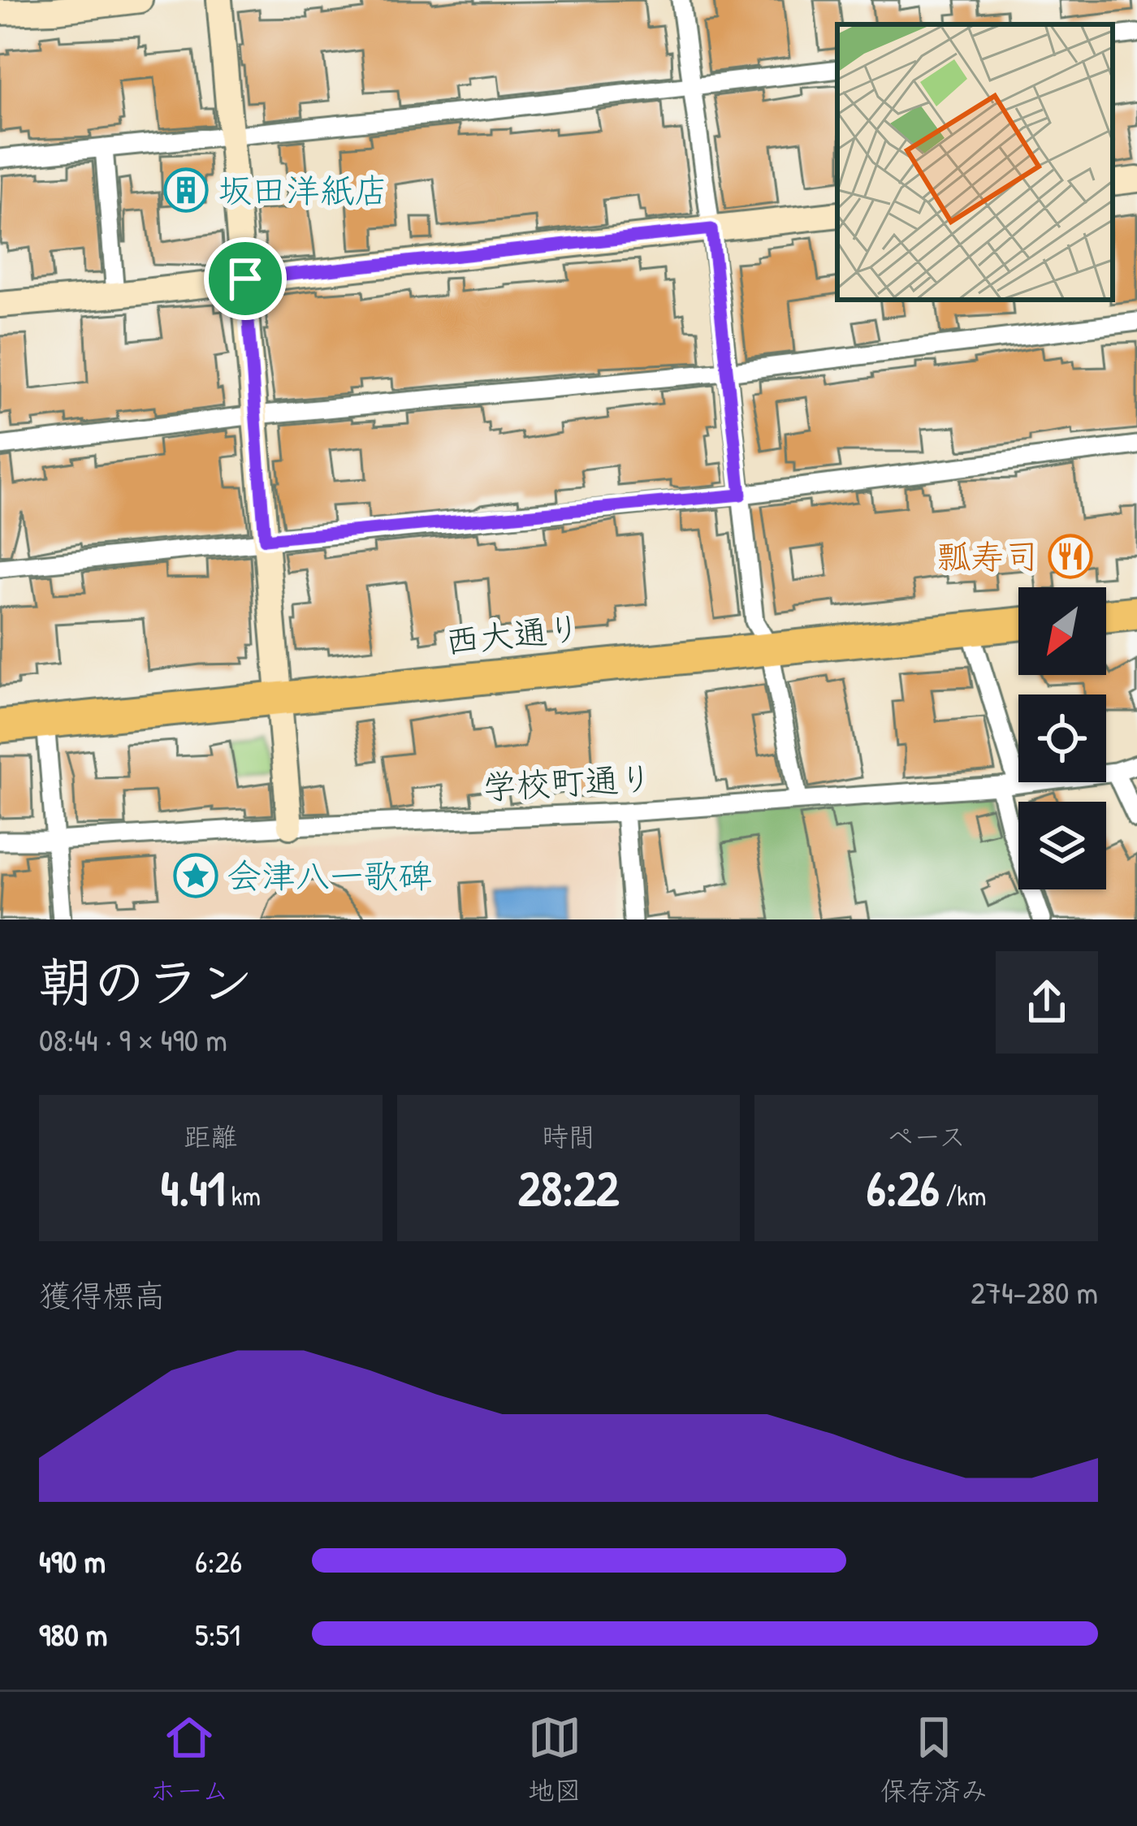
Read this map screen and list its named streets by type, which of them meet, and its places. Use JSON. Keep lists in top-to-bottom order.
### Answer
{
  "streets": {
    "highway": ["西大通り"],
    "street": ["学校町通り"]
  },
  "places": {
    "building": ["坂田洋紙店"],
    "restaurant": ["瓢寿司"],
    "place": ["会津八一歌碑"]
  },
  "north": "bottom left",
  "page": {
    "heading": ["朝のラン", "08:44 · 9 × 490 m"],
    "stats": [
      ["距離", "4.41 km"],
      ["時間", "28:22"],
      ["ペース", "6:26 /km"]
    ],
    "chart": ["獲得標高", "274–280 m"],
    "list": [
      {
        "name": "490 m",
        "note": "6:26"
      },
      {
        "name": "980 m",
        "note": "5:51"
      }
    ],
    "tabs": ["ホーム", "地図", "保存済み"]
  }
}
